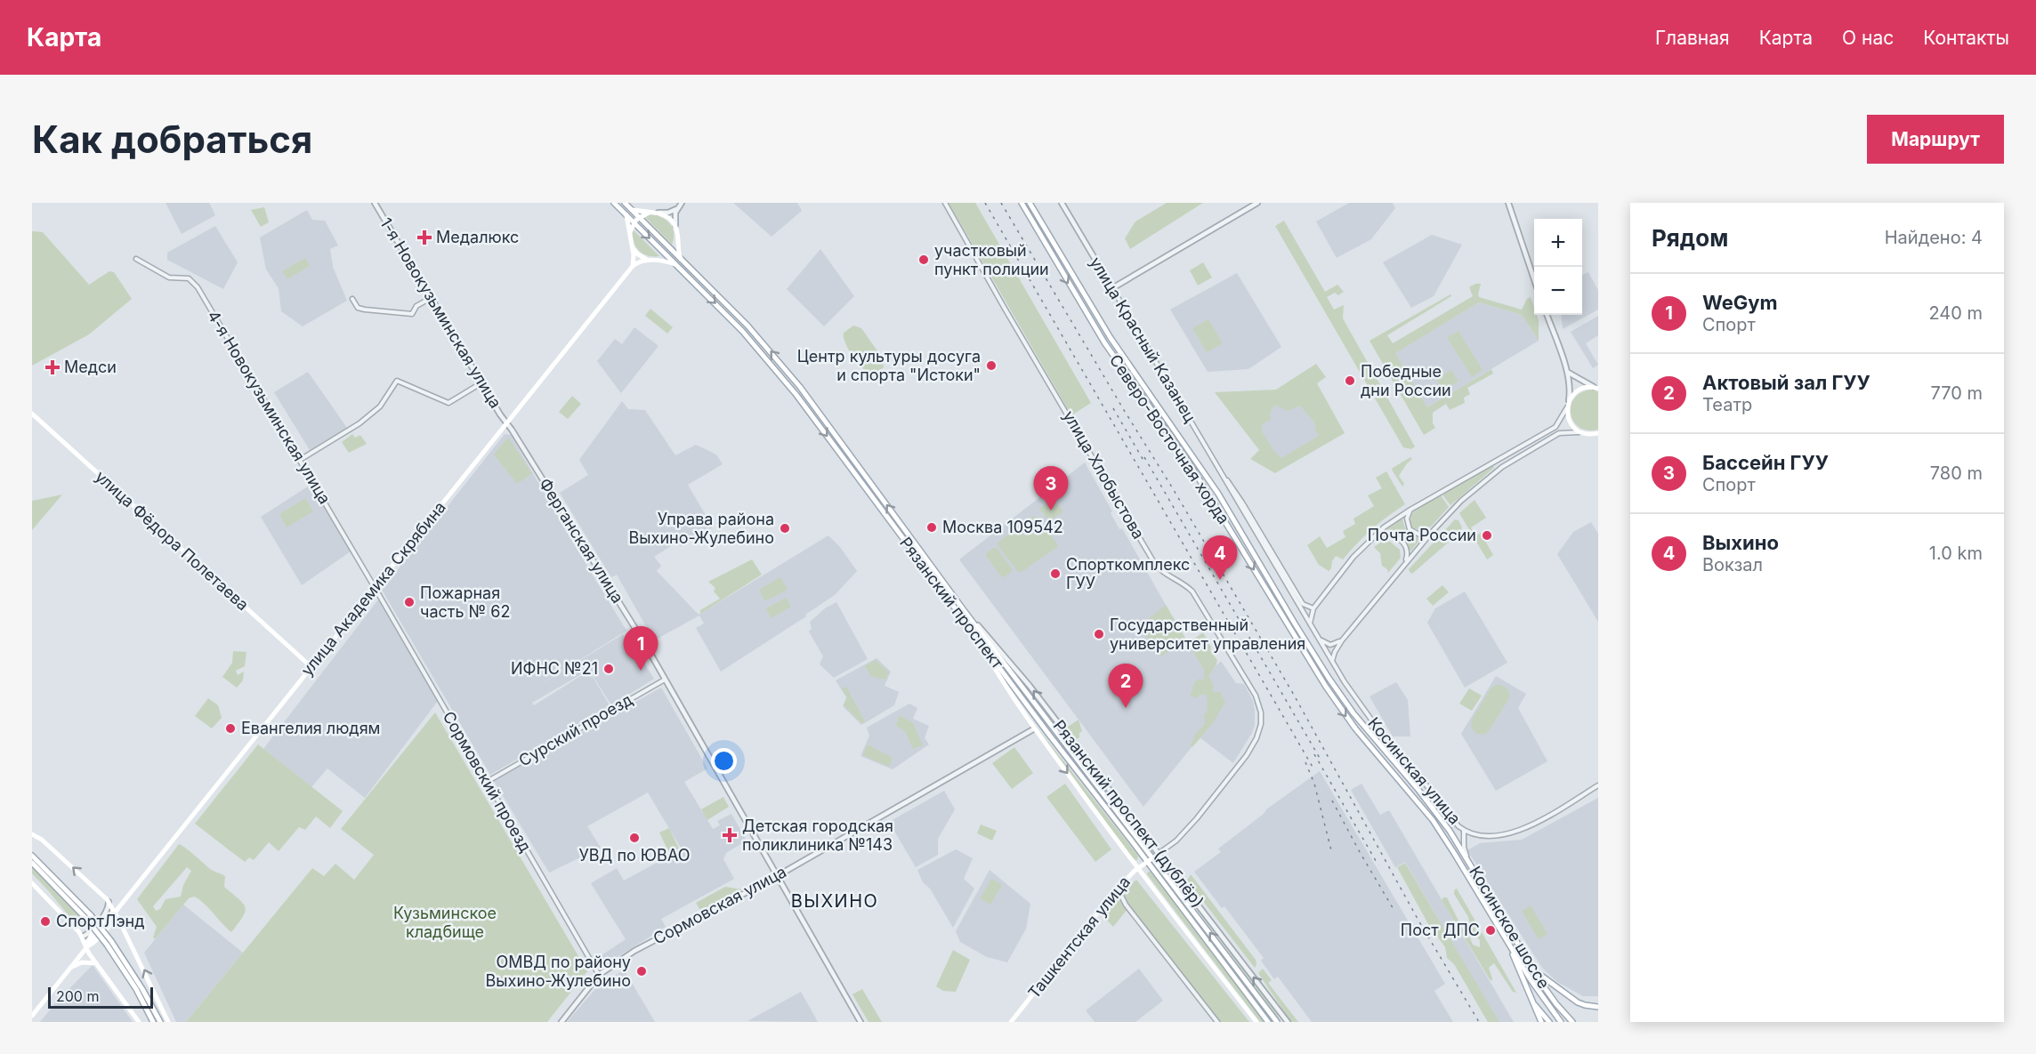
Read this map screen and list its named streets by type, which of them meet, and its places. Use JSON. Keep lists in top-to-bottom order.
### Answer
{
  "streets": {
    "main road": [
      "Северо-Восточная хорда",
      "улица Фёдора Полетаева",
      "улица Академика Скрябина",
      "Рязанский проспект",
      "Рязанский проспект (дублёр)",
      "Косинское шоссе",
      "Ташкентская улица"
    ],
    "street": [
      "1-я Новокузьминская улица",
      "улица Красный Казанец",
      "4-я Новокузьминская улица",
      "улица Хлобыстова",
      "Ферганская улица",
      "Сурский проезд",
      "Косинская улица",
      "Сормовский проезд",
      "Сормовская улица"
    ]
  },
  "crossings": [
    ["1-я Новокузьминская улица", "Ферганская улица"],
    ["1-я Новокузьминская улица", "улица Академика Скрябина"],
    ["улица Красный Казанец", "Косинская улица"],
    ["4-я Новокузьминская улица", "улица Академика Скрябина"],
    ["4-я Новокузьминская улица", "Сормовский проезд"],
    ["Северо-Восточная хорда", "Косинское шоссе"],
    ["улица Хлобыстова", "Рязанский проспект"],
    ["улица Хлобыстова", "Рязанский проспект (дублёр)"],
    ["улица Хлобыстова", "Ташкентская улица"],
    ["улица Фёдора Полетаева", "улица Академика Скрябина"],
    ["Ферганская улица", "улица Академика Скрябина"],
    ["Ферганская улица", "Сурский проезд"],
    ["Ферганская улица", "Сормовская улица"],
    ["улица Академика Скрябина", "Сормовский проезд"],
    ["Рязанский проспект", "Рязанский проспект (дублёр)"],
    ["Рязанский проспект", "Ташкентская улица"],
    ["Сурский проезд", "Сормовский проезд"],
    ["Сормовский проезд", "Сормовская улица"],
    ["Рязанский проспект (дублёр)", "Сормовская улица"],
    ["Рязанский проспект (дублёр)", "Ташкентская улица"]
  ],
  "districts": ["ВЫХИНО"],
  "parks": ["Кузьминское кладбище"],
  "places": {
    "health": ["Медалюкс", "Медси", "Детская городская поликлиника №143"],
    "other": [
      "участковый пункт полиции",
      "Центр культуры досуга и спорта \"Истоки\"",
      "Победные дни России",
      "Москва 109542",
      "Управа района Выхино-Жулебино",
      "Почта России",
      "Спорткомплекс ГУУ",
      "Пожарная часть № 62",
      "Государственный университет управления",
      "ИФНС №21",
      "Евангелия людям",
      "УВД по ЮВАО",
      "СпортЛэнд",
      "Пост ДПС",
      "ОМВД по району Выхино-Жулебино"
    ]
  },
  "scale_bar": "200 m",
  "page": {
    "header": "Карта",
    "nav": [
      "Главная",
      "Карта",
      "О нас",
      "Контакты"
    ],
    "buttons": "Маршрут",
    "title": "Как добраться",
    "heading": ["Рядом", "Найдено: 4"],
    "map_buttons": ["+", "−"],
    "list": [
      {
        "mark": "1",
        "name": "WeGym",
        "note": "Спорт",
        "value": "240 m"
      },
      {
        "mark": "2",
        "name": "Актовый зал ГУУ",
        "note": "Театр",
        "value": "770 m"
      },
      {
        "mark": "3",
        "name": "Бассейн ГУУ",
        "note": "Спорт",
        "value": "780 m"
      },
      {
        "mark": "4",
        "name": "Выхино",
        "note": "Вокзал",
        "value": "1.0 km"
      }
    ],
    "pins": [
      "3",
      "4",
      "1",
      "2"
    ],
    "scale": "200 m"
  }
}
